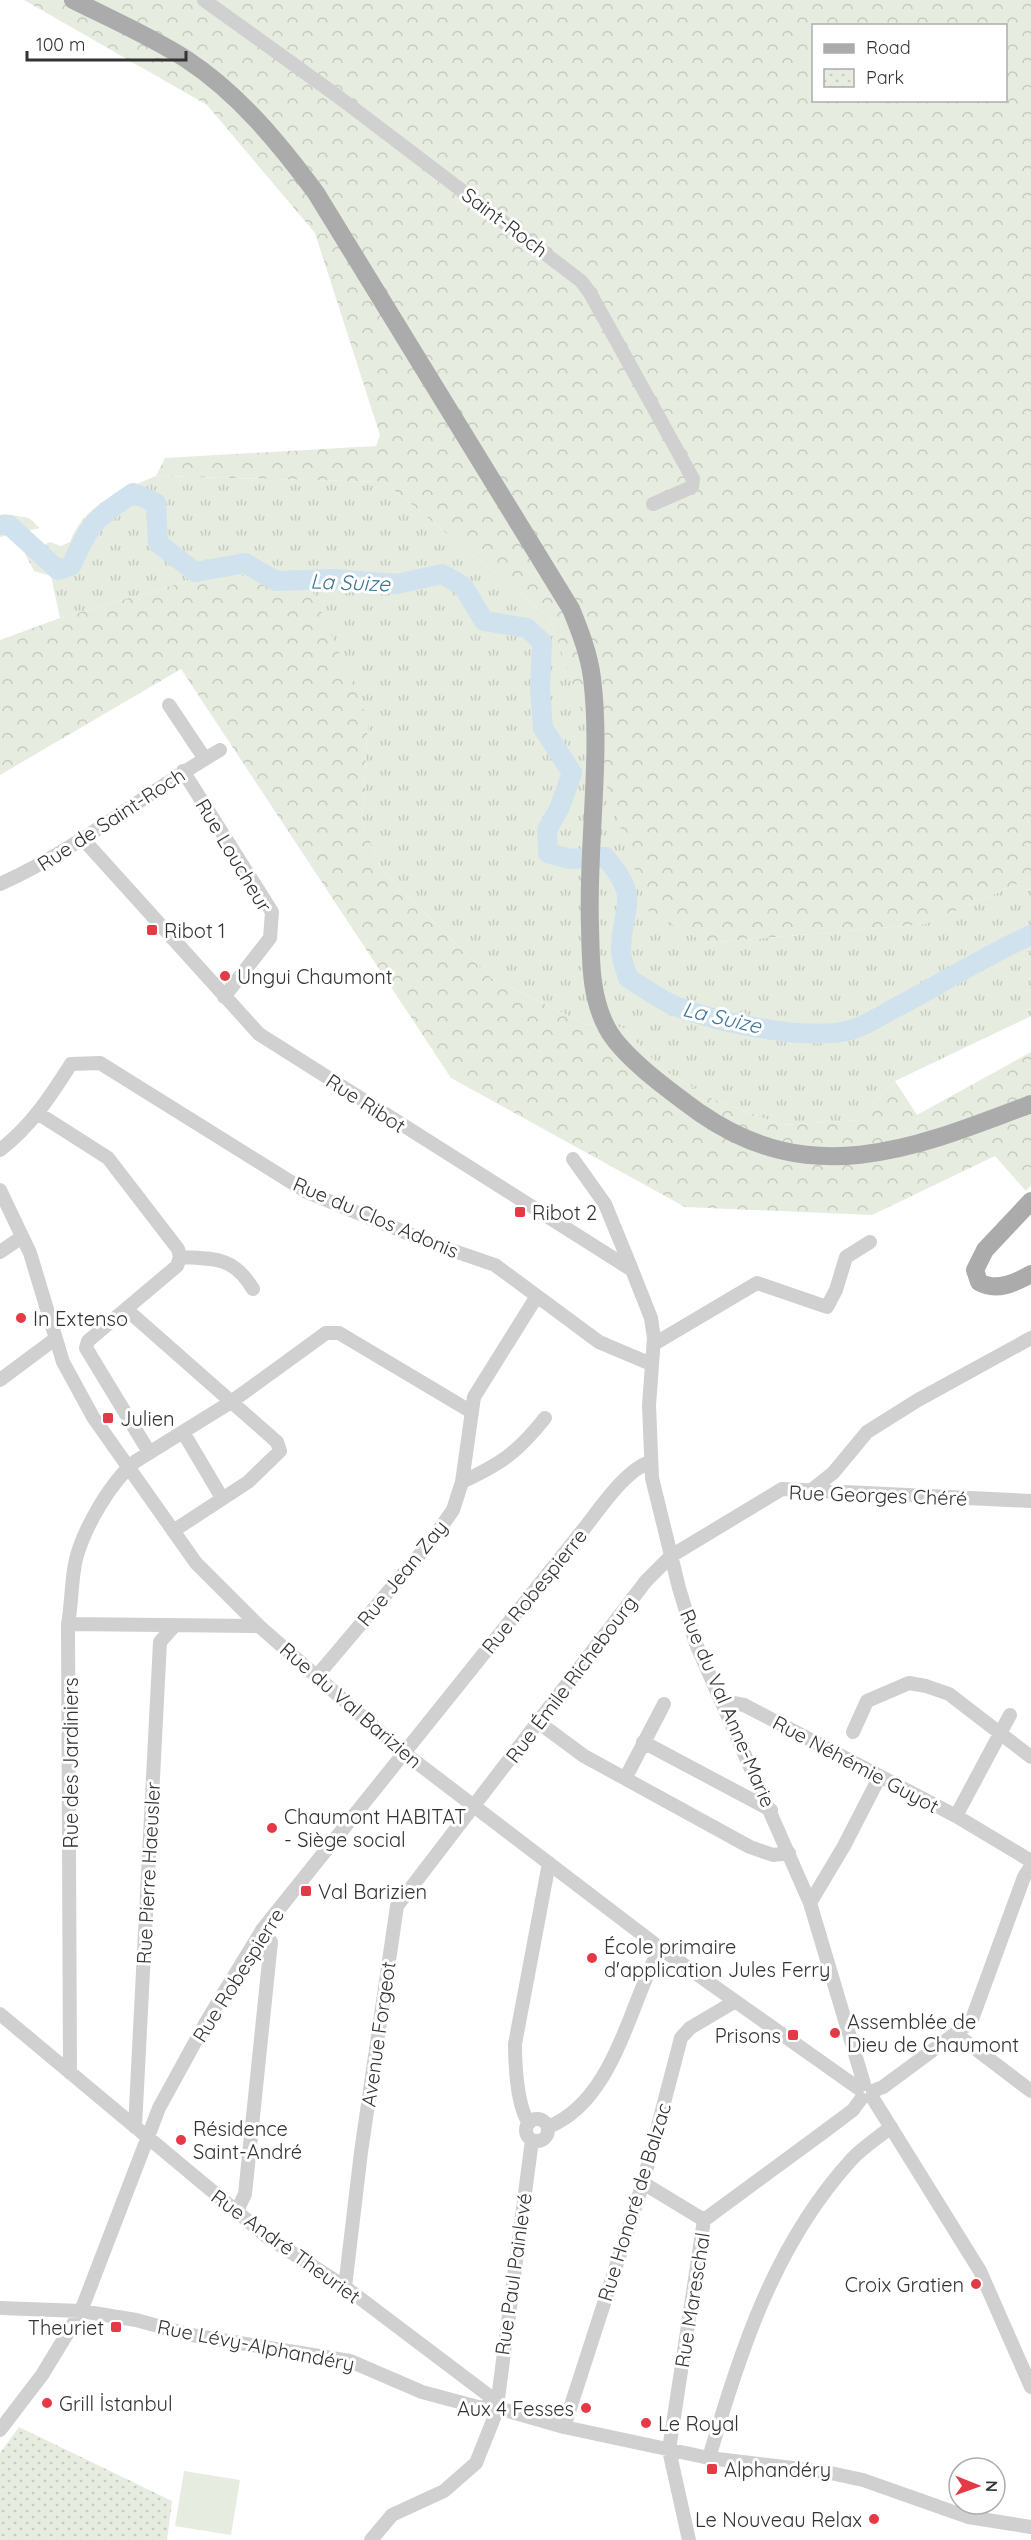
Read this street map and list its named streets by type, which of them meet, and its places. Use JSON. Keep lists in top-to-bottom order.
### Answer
{
  "streets": {
    "street": [
      "Saint-Roch",
      "Rue de Saint-Roch",
      "Rue Loucheur",
      "Rue Ribot",
      "Rue du Clos Adonis",
      "Rue Georges Chéré",
      "Rue Jean Zay",
      "Rue Robespierre",
      "Rue Émile Richebourg",
      "Rue du Val Barizien",
      "Rue du Val Anne-Marie",
      "Rue des Jardiniers",
      "Rue Néhémie Guyot",
      "Rue Pierre Haeusler",
      "Avenue Forgeot",
      "Rue Honoré de Balzac",
      "Rue André Theuriet",
      "Rue Paul Painlevé",
      "Rue Mareschal",
      "Rue Lévy-Alphandéry"
    ]
  },
  "crossings": [
    ["Rue de Saint-Roch", "Rue Loucheur"],
    ["Rue de Saint-Roch", "Rue Ribot"],
    ["Rue Loucheur", "Rue Ribot"],
    ["Rue du Clos Adonis", "Rue Jean Zay"],
    ["Rue du Clos Adonis", "Rue du Val Anne-Marie"],
    ["Rue Georges Chéré", "Rue Émile Richebourg"],
    ["Rue Georges Chéré", "Rue du Val Anne-Marie"],
    ["Rue Jean Zay", "Rue du Val Barizien"],
    ["Rue Robespierre", "Rue du Val Barizien"],
    ["Rue Robespierre", "Rue du Val Anne-Marie"],
    ["Rue Robespierre", "Rue André Theuriet"],
    ["Rue Robespierre", "Rue Lévy-Alphandéry"],
    ["Rue Émile Richebourg", "Rue du Val Barizien"],
    ["Rue Émile Richebourg", "Rue du Val Anne-Marie"],
    ["Rue Émile Richebourg", "Avenue Forgeot"],
    ["Rue du Val Barizien", "Rue du Val Anne-Marie"],
    ["Rue du Val Barizien", "Rue des Jardiniers"],
    ["Rue du Val Barizien", "Avenue Forgeot"],
    ["Rue du Val Barizien", "Rue Honoré de Balzac"],
    ["Rue du Val Barizien", "Rue Mareschal"],
    ["Rue du Val Anne-Marie", "Rue Néhémie Guyot"],
    ["Rue du Val Anne-Marie", "Rue Mareschal"],
    ["Rue des Jardiniers", "Rue André Theuriet"],
    ["Rue Pierre Haeusler", "Rue André Theuriet"],
    ["Avenue Forgeot", "Rue André Theuriet"],
    ["Rue Honoré de Balzac", "Rue Lévy-Alphandéry"],
    ["Rue André Theuriet", "Rue Paul Painlevé"],
    ["Rue André Theuriet", "Rue Lévy-Alphandéry"],
    ["Rue Paul Painlevé", "Rue Lévy-Alphandéry"],
    ["Rue Mareschal", "Rue Lévy-Alphandéry"]
  ],
  "water": ["La Suize"],
  "places": {
    "transit": [
      "Ribot 1",
      "Ribot 2",
      "Julien",
      "Val Barizien",
      "Prisons",
      "Theuriet",
      "Alphandéry"
    ],
    "other": [
      "Ungui Chaumont",
      "In Extenso",
      "Chaumont HABITAT - Siège social",
      "École primaire d'application Jules Ferry",
      "Assemblée de Dieu de Chaumont",
      "Résidence Saint-André",
      "Croix Gratien",
      "Grill İstanbul",
      "Aux 4 Fesses",
      "Le Royal",
      "Le Nouveau Relax"
    ]
  },
  "legend": ["Road", "Park"],
  "scale_bar": "100 m",
  "north": "right"
}
